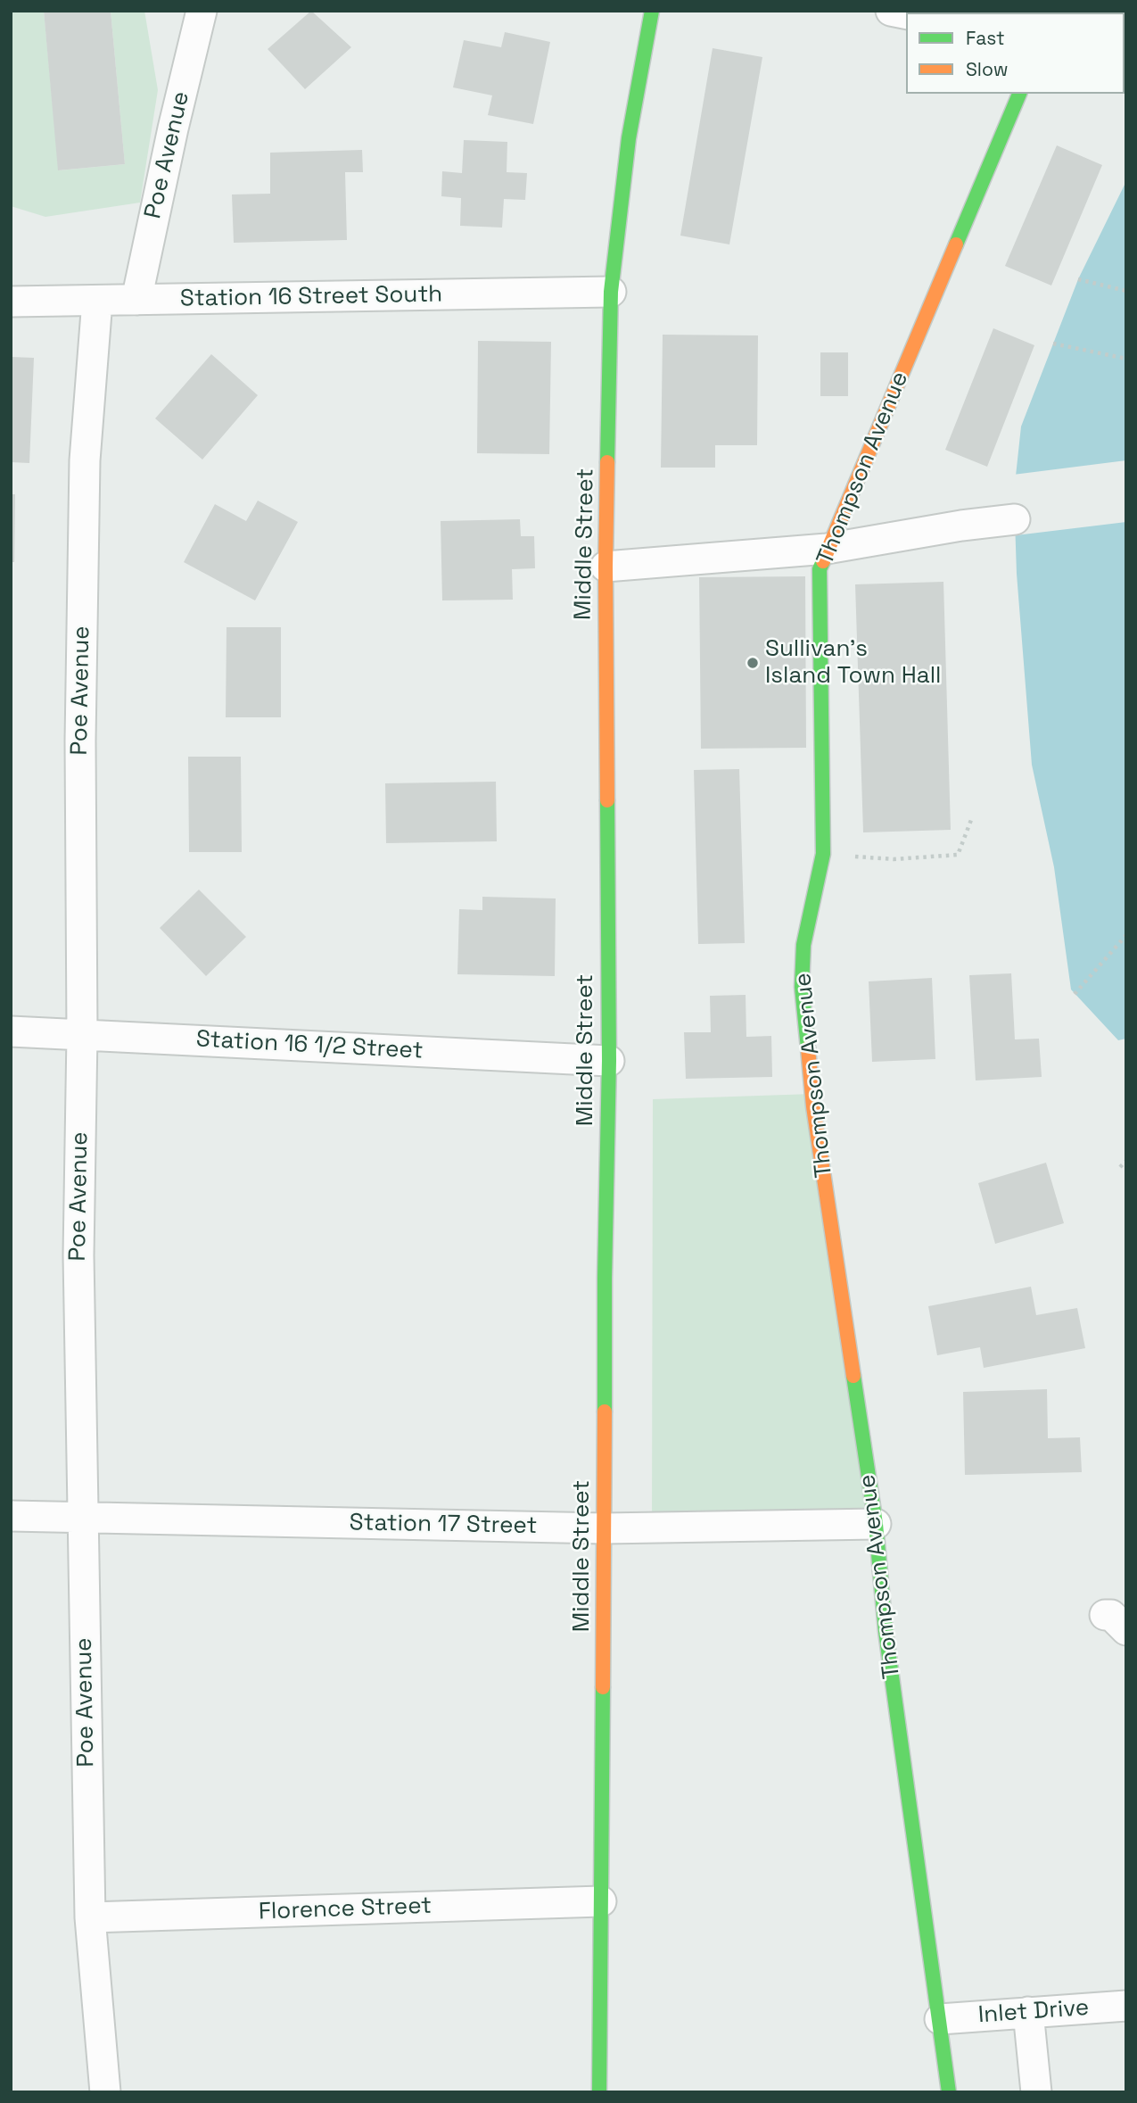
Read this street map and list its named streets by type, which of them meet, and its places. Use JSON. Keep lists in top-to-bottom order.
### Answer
{
  "streets": {
    "street": [
      "Poe Avenue",
      "Station 16 Street South",
      "Thompson Avenue",
      "Middle Street",
      "Station 16 1/2 Street",
      "Station 17 Street",
      "Florence Street",
      "Inlet Drive"
    ]
  },
  "crossings": [
    ["Poe Avenue", "Station 16 Street South"],
    ["Poe Avenue", "Station 16 1/2 Street"],
    ["Poe Avenue", "Station 17 Street"],
    ["Poe Avenue", "Florence Street"],
    ["Station 16 Street South", "Middle Street"],
    ["Thompson Avenue", "Station 17 Street"],
    ["Thompson Avenue", "Inlet Drive"],
    ["Middle Street", "Station 16 1/2 Street"],
    ["Middle Street", "Station 17 Street"],
    ["Middle Street", "Florence Street"]
  ],
  "places": ["Sullivan's Island Town Hall"],
  "legend": ["Fast", "Slow"]
}
